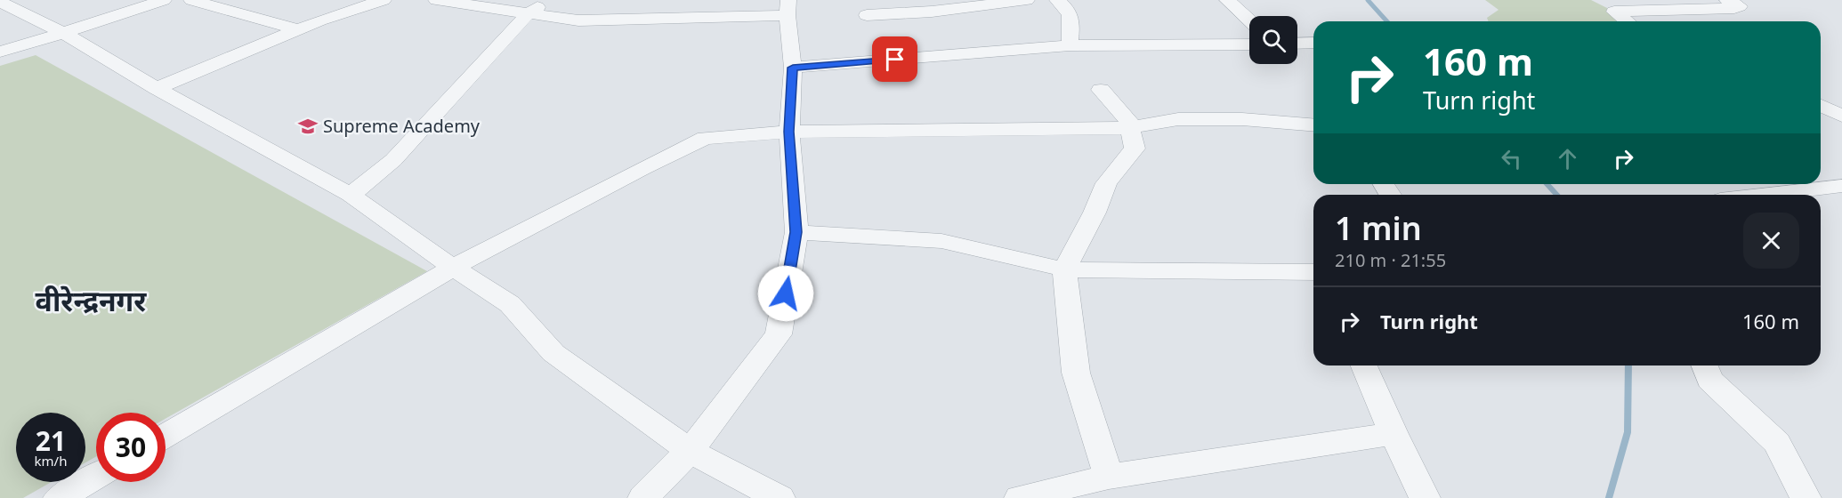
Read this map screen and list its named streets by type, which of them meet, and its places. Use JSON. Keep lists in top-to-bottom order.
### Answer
{
  "districts": ["वीरेन्द्रनगर"],
  "places": {
    "school or university": ["Supreme Academy"]
  },
  "page": {
    "turn": ["160 m", "Turn right"],
    "heading": ["1 min", "210 m · 21:55"],
    "list": [
      {
        "name": "Turn right",
        "value": "160 m"
      }
    ],
    "speed": "21 km/h",
    "limit": "30"
  }
}
